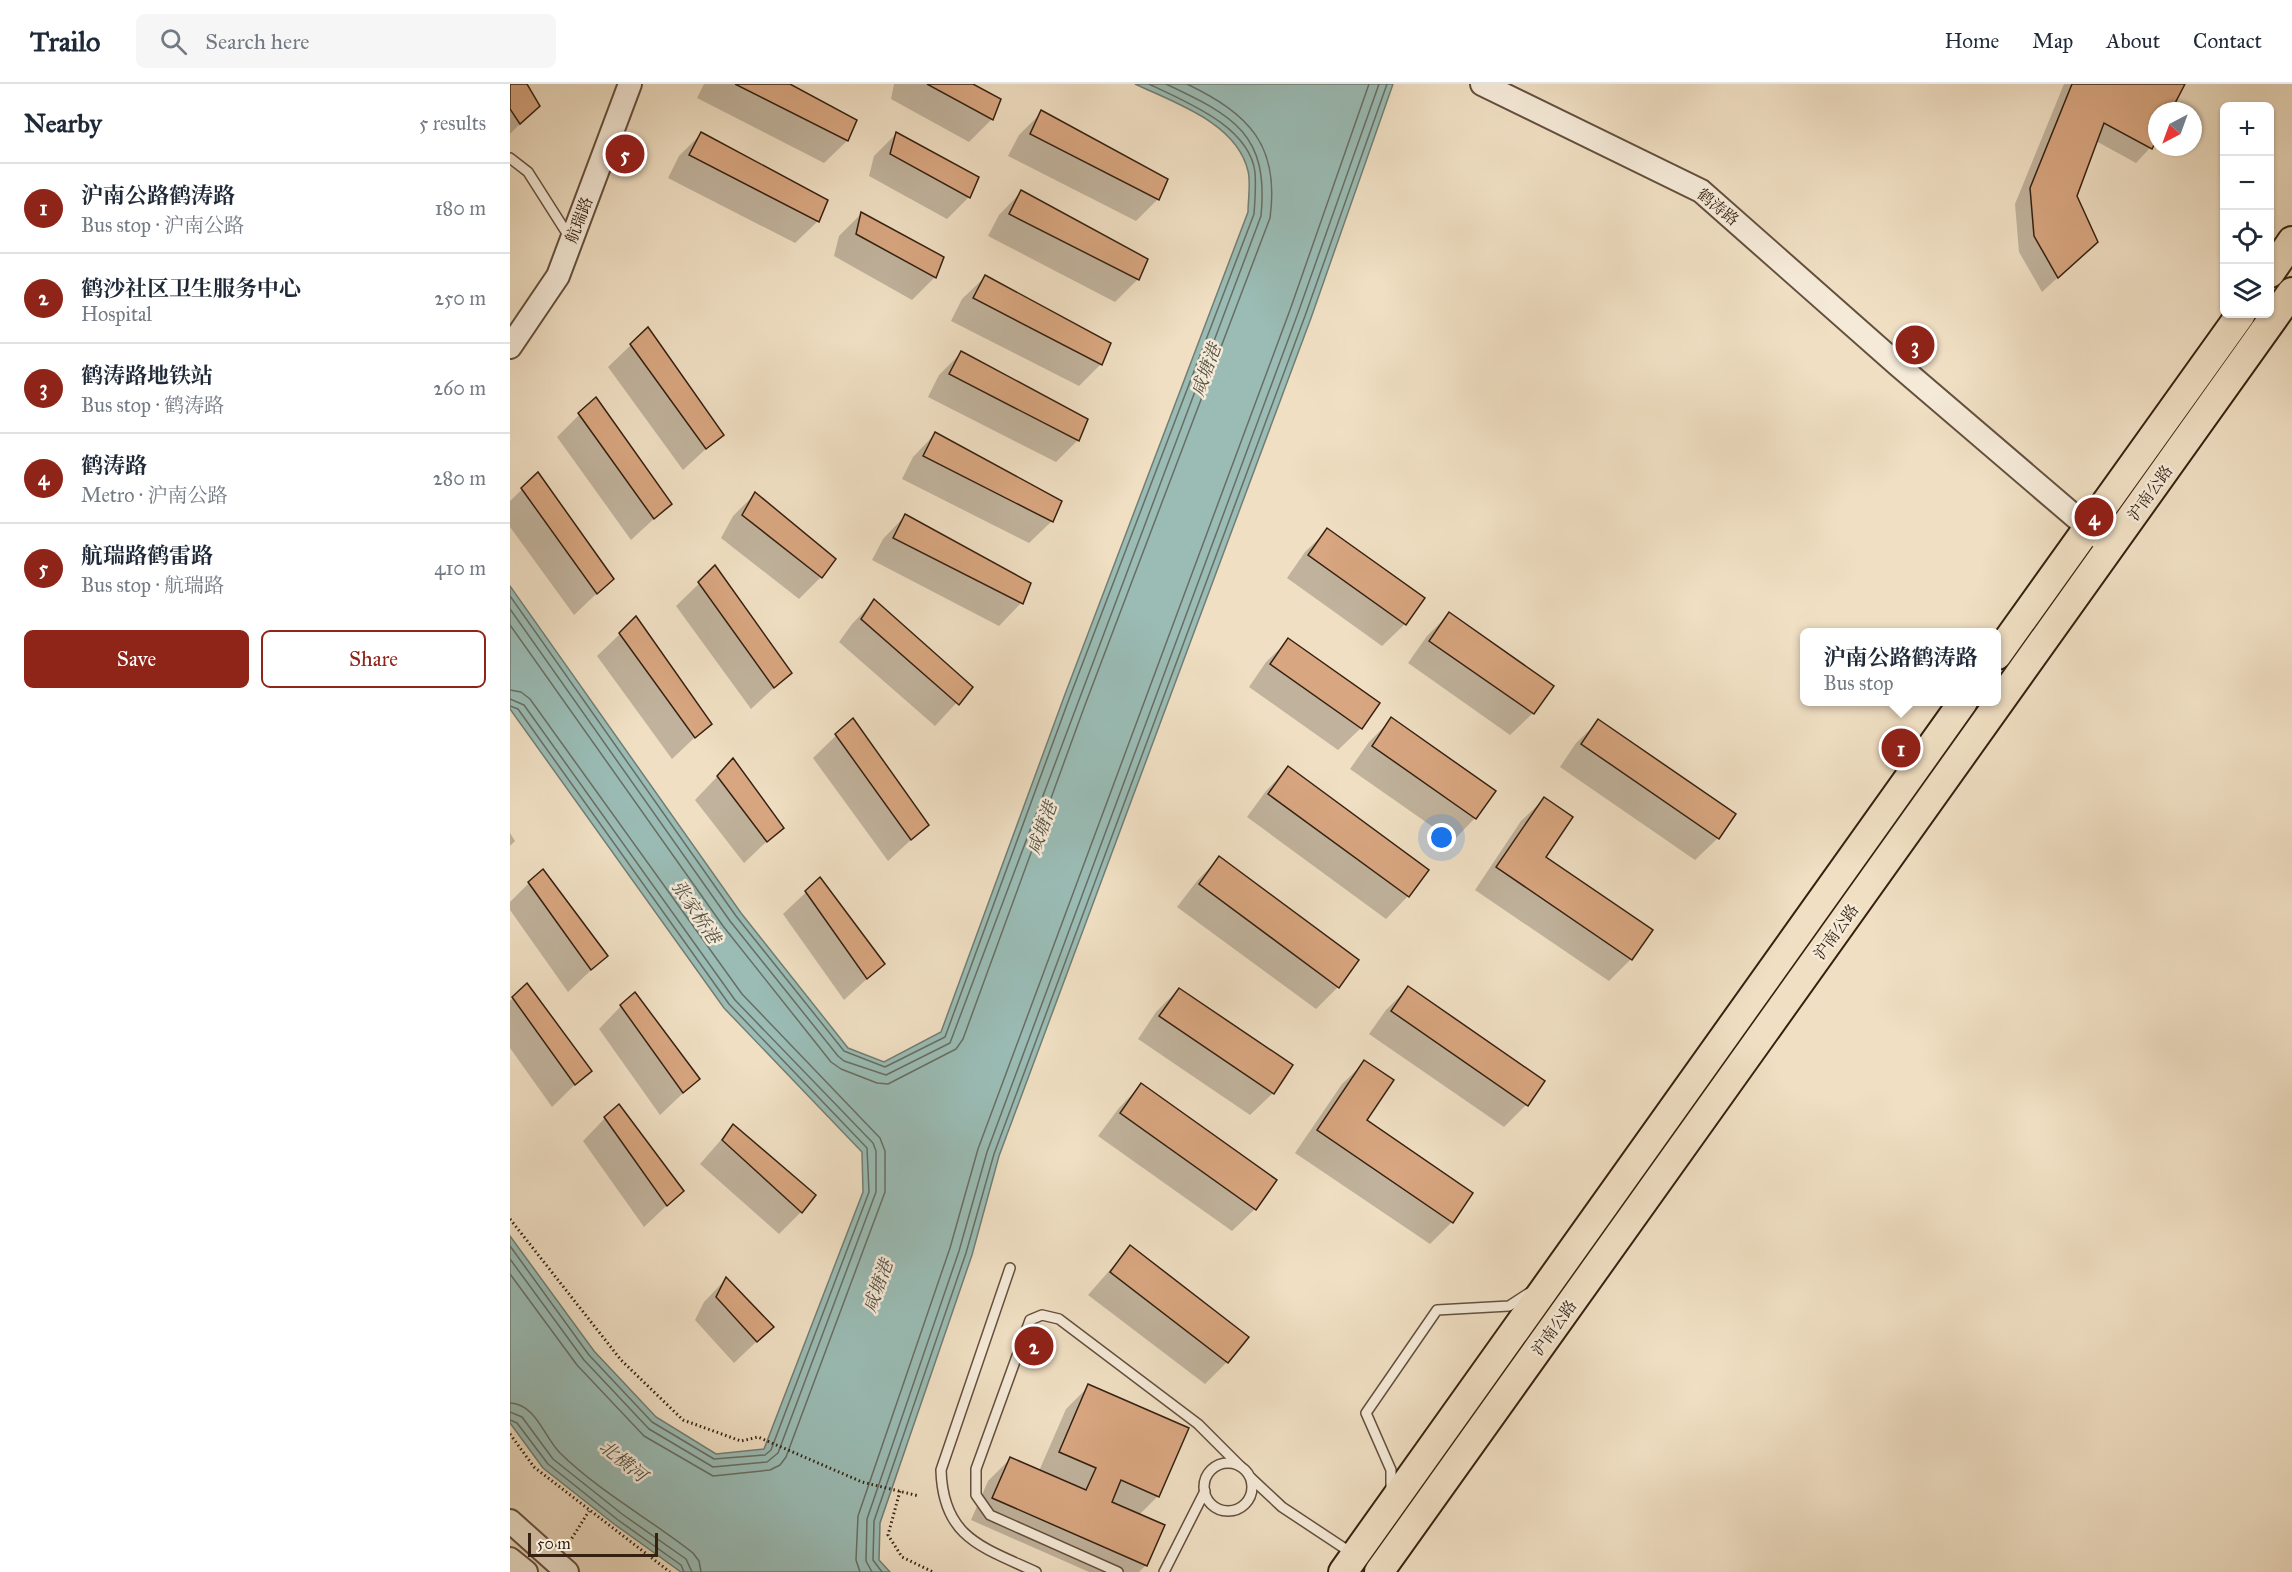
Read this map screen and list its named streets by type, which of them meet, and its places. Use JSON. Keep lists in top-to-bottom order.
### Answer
{
  "streets": {
    "main road": ["沪南公路"],
    "street": ["鹤涛路", "航瑞路"]
  },
  "crossings": [
    ["鹤涛路", "沪南公路"]
  ],
  "water": ["咸塘港", "张家桥港", "北横河"],
  "scale_bar": "50 m",
  "north": "bottom left",
  "page": {
    "header": "Trailo",
    "search": "Search here",
    "nav": [
      "Home",
      "Map",
      "About",
      "Contact"
    ],
    "heading": ["Nearby", "5 results"],
    "map_buttons": ["+", "−"],
    "pins": [
      "5",
      "3",
      "4",
      "1",
      "2"
    ],
    "list": [
      {
        "mark": "1",
        "name": "沪南公路鹤涛路",
        "note": "Bus stop · 沪南公路",
        "value": "180 m"
      },
      {
        "mark": "2",
        "name": "鹤沙社区卫生服务中心",
        "note": "Hospital",
        "value": "250 m"
      },
      {
        "mark": "3",
        "name": "鹤涛路地铁站",
        "note": "Bus stop · 鹤涛路",
        "value": "260 m"
      },
      {
        "mark": "4",
        "name": "鹤涛路",
        "note": "Metro · 沪南公路",
        "value": "280 m"
      },
      {
        "mark": "5",
        "name": "航瑞路鹤雷路",
        "note": "Bus stop · 航瑞路",
        "value": "410 m"
      }
    ],
    "buttons": ["Save", "Share"],
    "popup": ["沪南公路鹤涛路", "Bus stop"],
    "scale": "50 m"
  }
}
